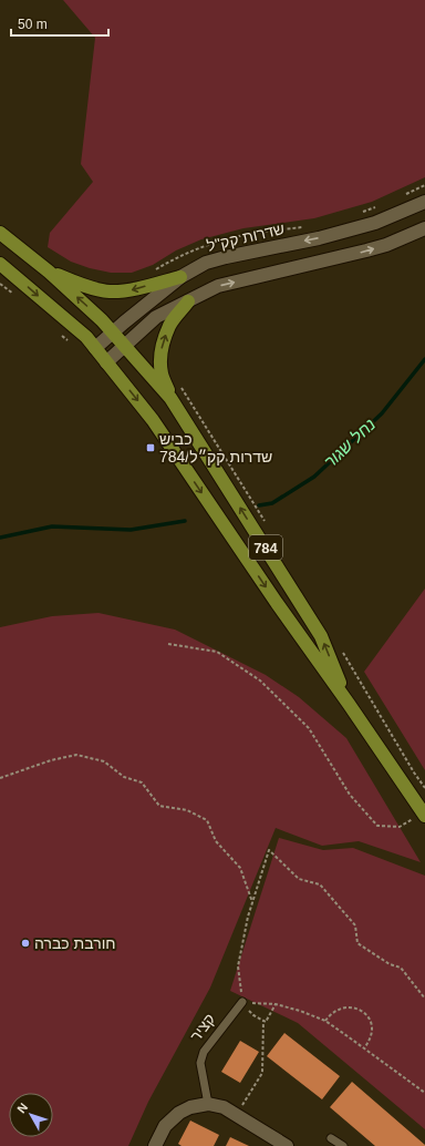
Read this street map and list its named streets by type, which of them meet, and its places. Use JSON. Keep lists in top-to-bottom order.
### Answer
{
  "streets": {
    "main road": ["784"],
    "street": ["שדרות קק\"ל"],
    "lane": ["קציר"]
  },
  "crossings": [
    ["שדרות קק\"ל", "784"]
  ],
  "water": ["נחל שגור"],
  "places": {
    "transit": ["כביש 784/שדרות קק״ל"],
    "other": ["חורבת כברה"]
  },
  "scale_bar": "50 m",
  "north": "top left"
}
